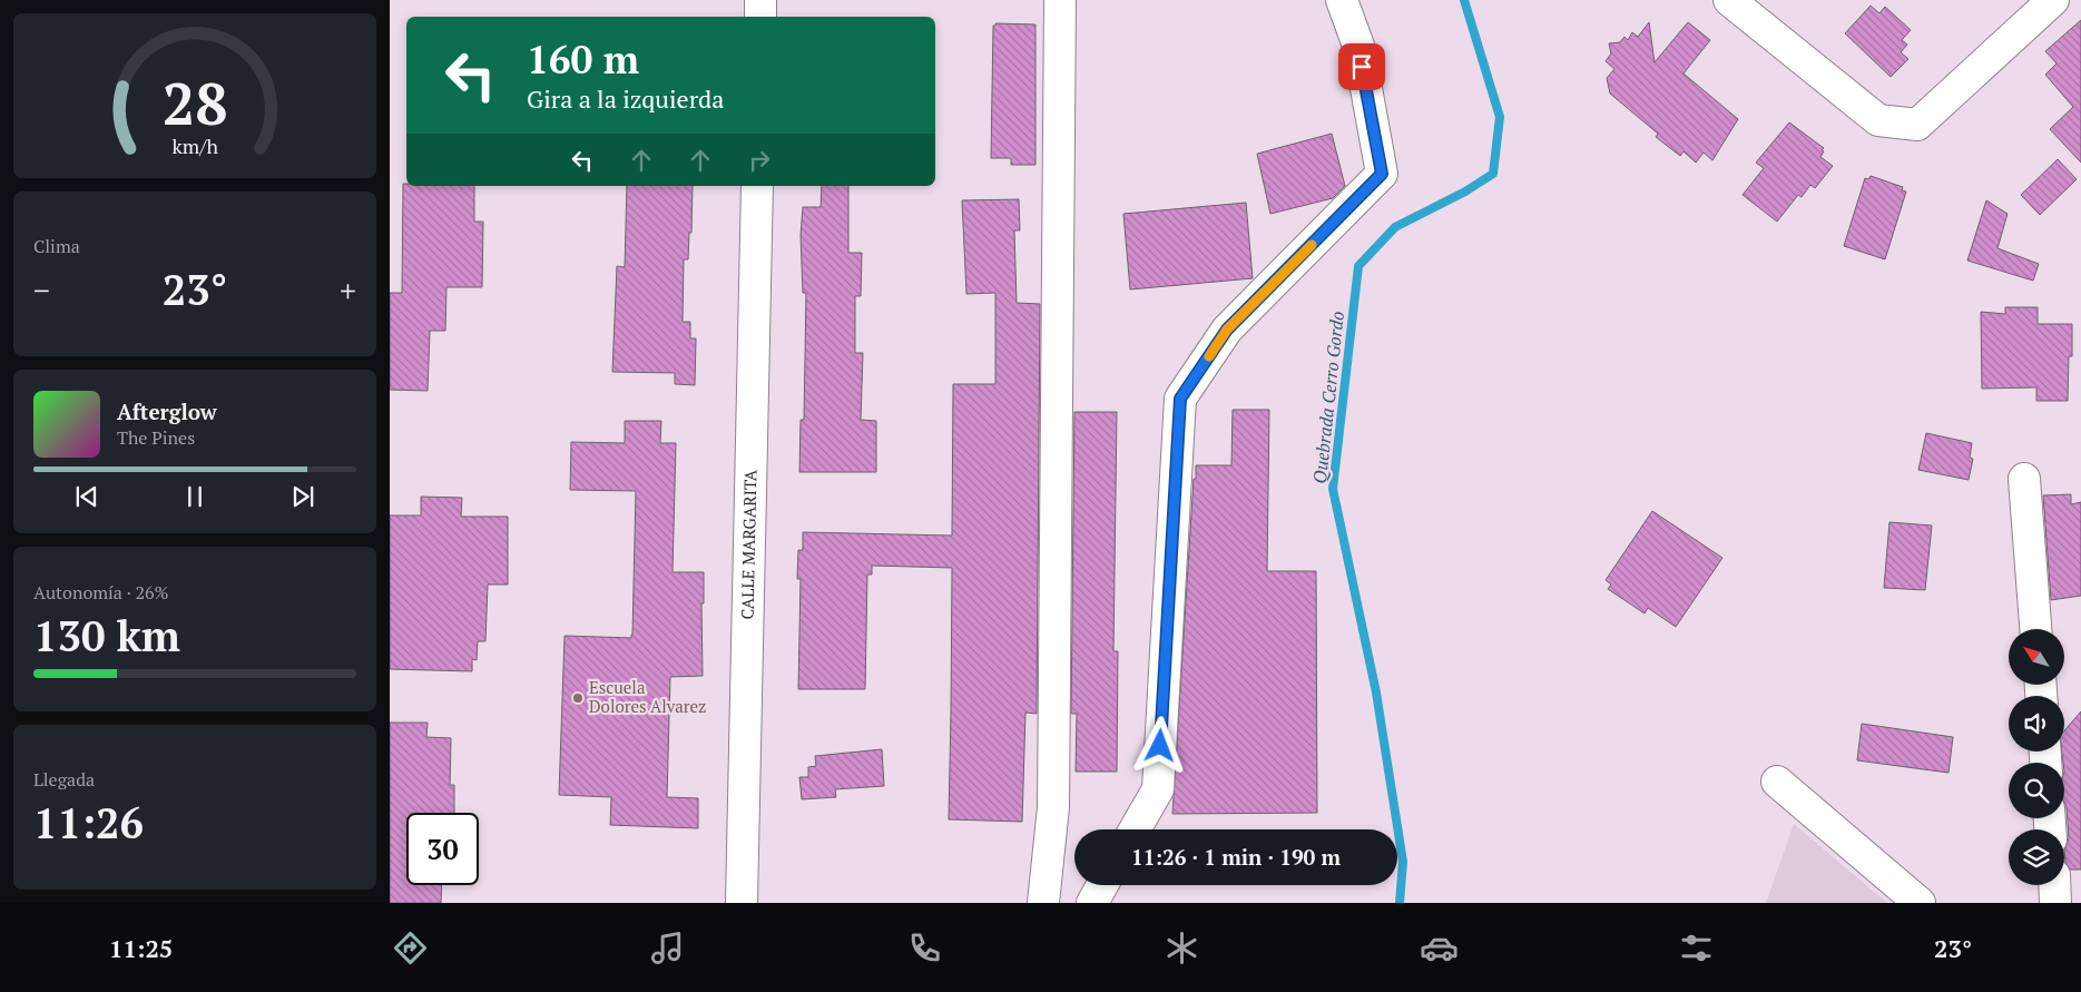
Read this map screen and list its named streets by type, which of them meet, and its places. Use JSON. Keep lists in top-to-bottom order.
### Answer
{
  "streets": {
    "street": ["CALLE MARGARITA"]
  },
  "water": ["Quebrada Cerro Gordo"],
  "places": ["Escuela Dolores Alvarez"],
  "north": "top left",
  "page": {
    "turn": ["160 m", "Gira a la izquierda"],
    "tile": [
      "Clima",
      ["Autonomía · 26%", "130 km"],
      ["Llegada", "11:26"]
    ],
    "heat": ["−", "23°", "+"],
    "song": ["Afterglow", "The Pines"],
    "limit": "30",
    "trip": "11:26 · 1 min · 190 m",
    "tabs": ["11:25", "23°"],
    "gauge": ["28", "km/h"]
  }
}
